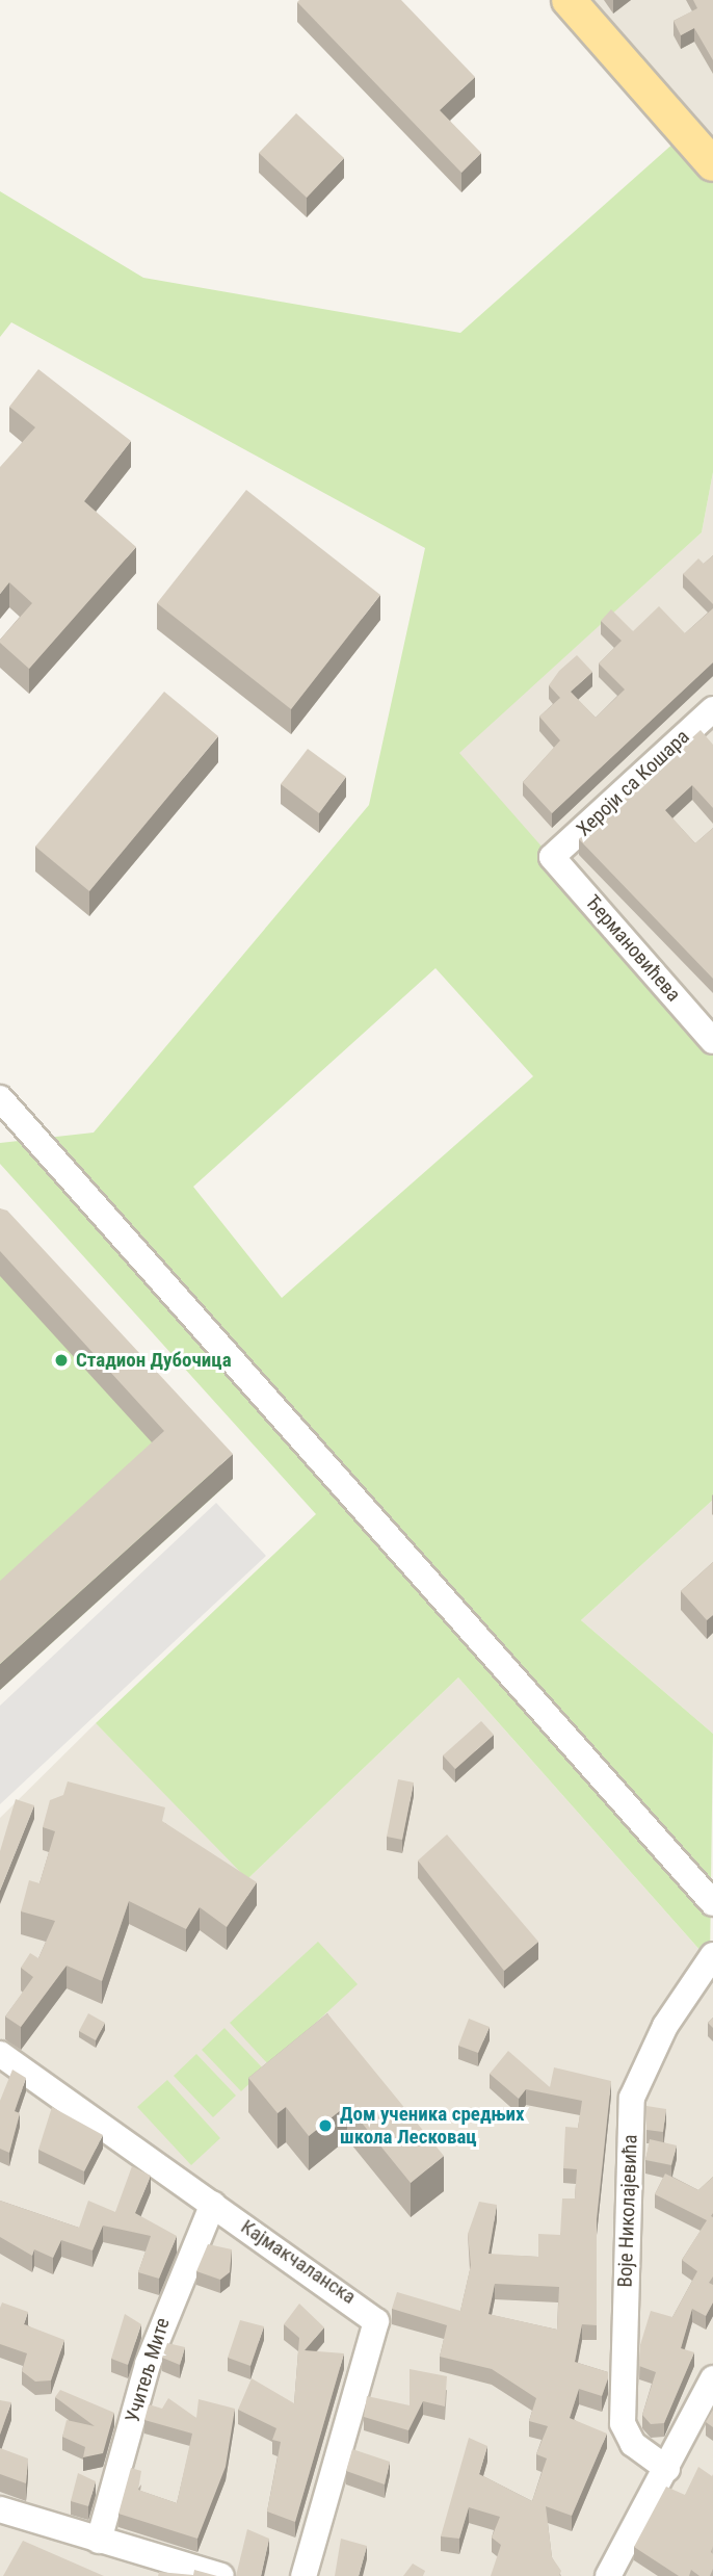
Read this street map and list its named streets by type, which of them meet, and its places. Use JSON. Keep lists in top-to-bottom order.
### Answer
{
  "streets": {
    "street": [
      "Хероји са Кошара",
      "Ђермановићева",
      "Воје Николајевића",
      "Кајмакчаланска",
      "Учитељ Мите"
    ]
  },
  "crossings": [
    ["Хероји са Кошара", "Ђермановићева"],
    ["Кајмакчаланска", "Учитељ Мите"]
  ],
  "places": ["Стадион Дубочица", "Дом ученика средњих школа Лесковац"]
}
